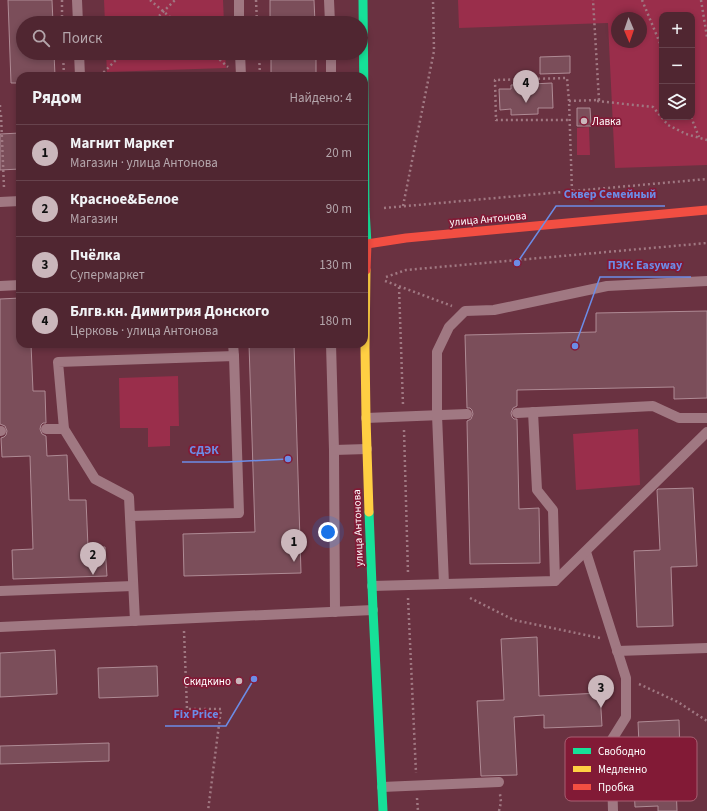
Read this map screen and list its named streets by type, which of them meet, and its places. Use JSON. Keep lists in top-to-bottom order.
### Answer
{
  "streets": {
    "main road": ["улица Антонова"]
  },
  "places": [
    "Лавка",
    "Сквер Семейный",
    "ПЭК: Easyway",
    "СДЭК",
    "Fix Price",
    "Скидкино"
  ],
  "legend": ["Свободно", "Медленно", "Пробка"],
  "north": "bottom",
  "page": {
    "map_buttons": ["+", "−"],
    "search": "Поиск",
    "pins": [
      "4",
      "1",
      "2",
      "3"
    ],
    "heading": ["Рядом", "Найдено: 4"],
    "list": [
      {
        "mark": "1",
        "name": "Магнит Маркет",
        "note": "Магазин · улица Антонова",
        "value": "20 m"
      },
      {
        "mark": "2",
        "name": "Красное&Белое",
        "note": "Магазин",
        "value": "90 m"
      },
      {
        "mark": "3",
        "name": "Пчёлка",
        "note": "Супермаркет",
        "value": "130 m"
      },
      {
        "mark": "4",
        "name": "Блгв.кн. Димитрия Донского",
        "note": "Церковь · улица Антонова",
        "value": "180 m"
      }
    ]
  }
}
